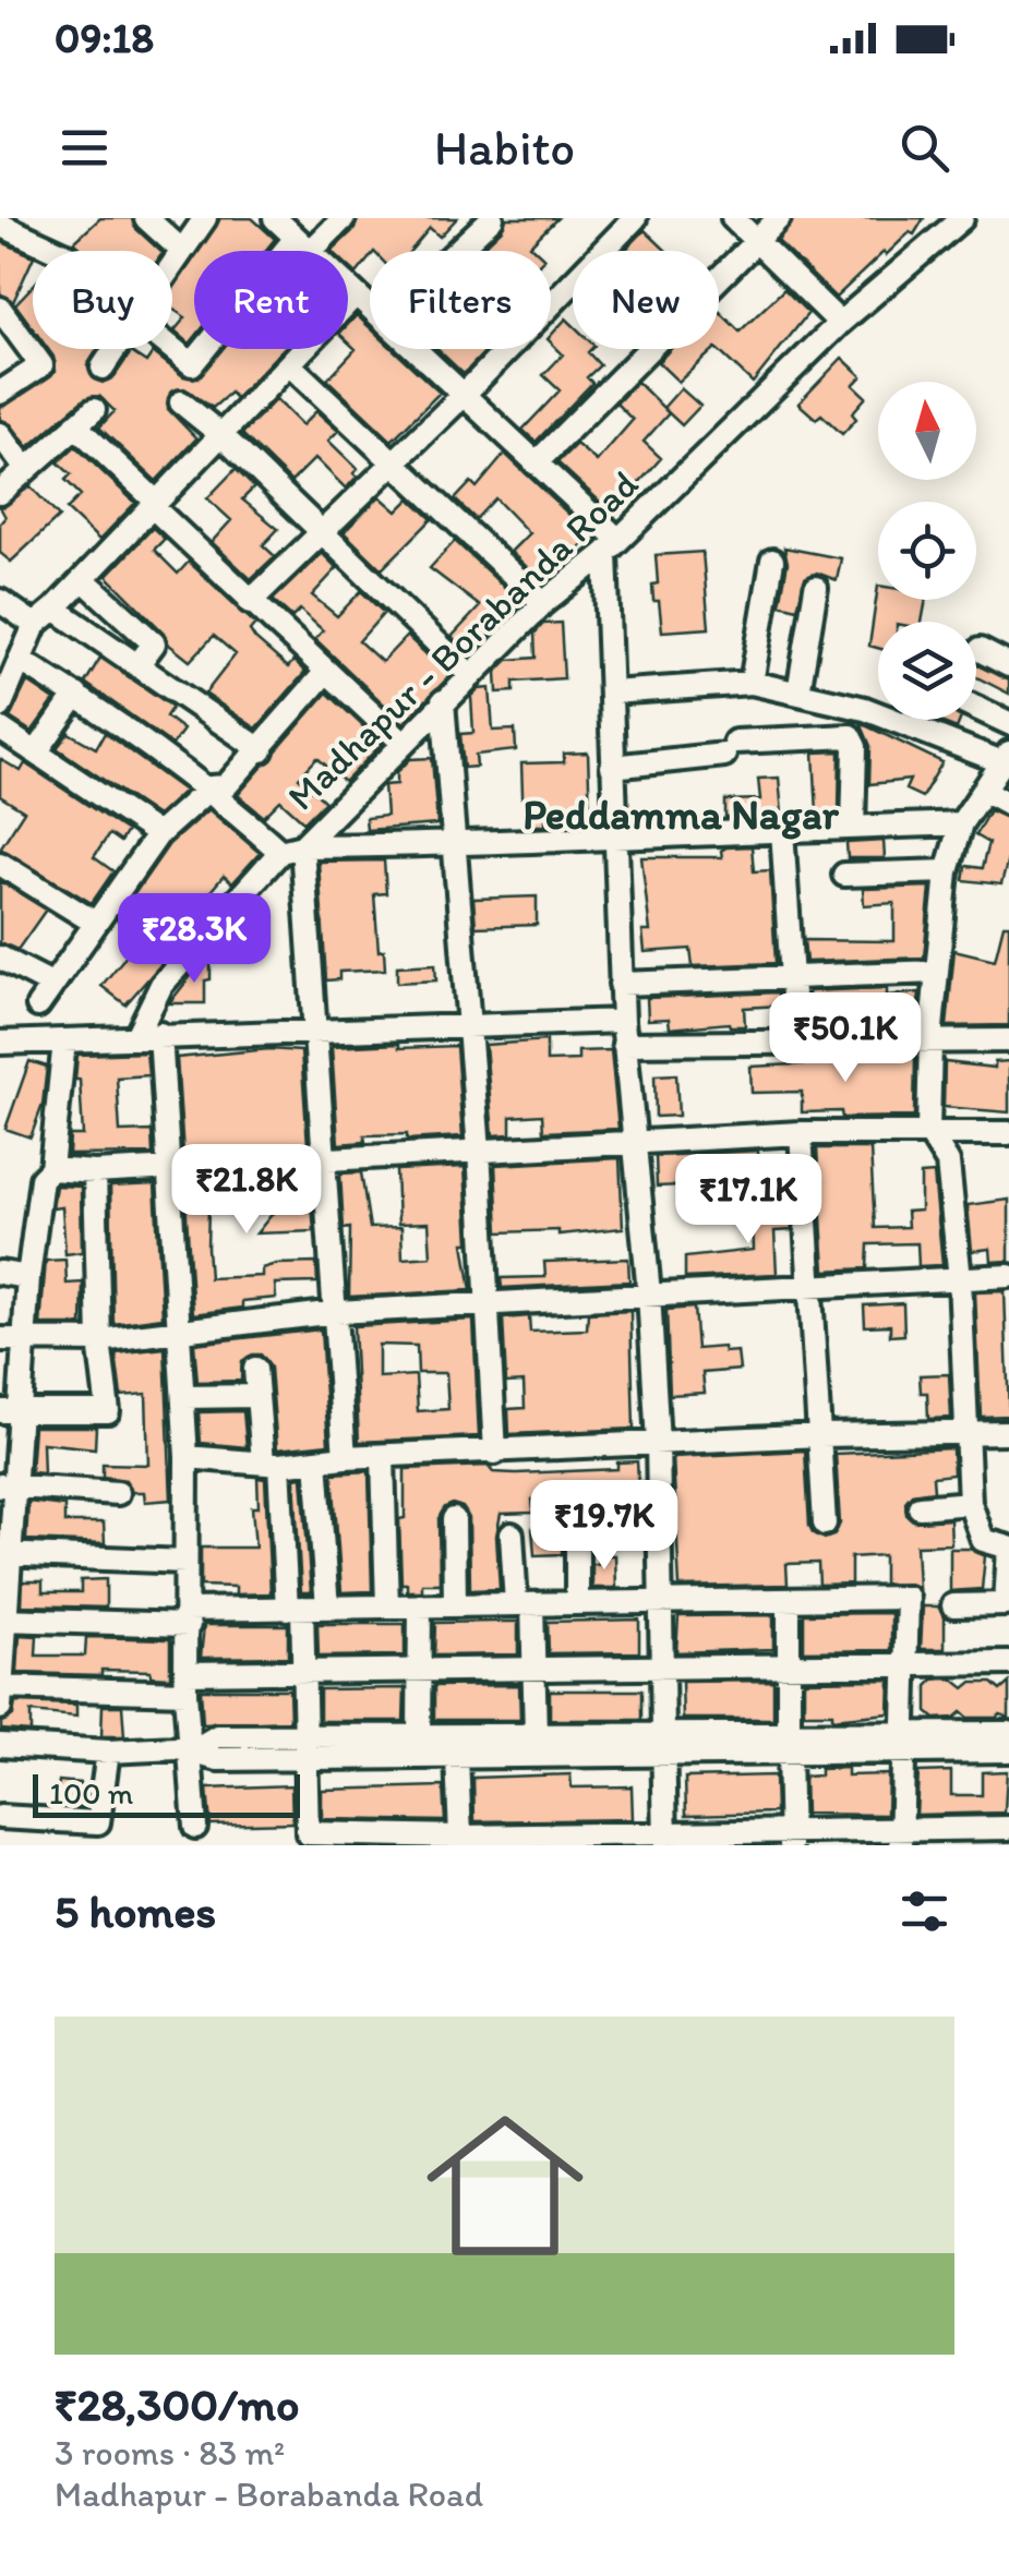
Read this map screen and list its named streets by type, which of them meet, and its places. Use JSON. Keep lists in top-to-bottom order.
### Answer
{
  "streets": {
    "street": ["Madhapur - Borabanda Road"]
  },
  "districts": ["Peddamma Nagar"],
  "scale_bar": "100 m",
  "north": "top",
  "page": {
    "status": "09:18",
    "header": "Habito",
    "chip": [
      "Buy",
      "Rent",
      "Filters",
      "New"
    ],
    "price": [
      "₹28.3K",
      "₹50.1K",
      "₹21.8K",
      "₹17.1K",
      "₹19.7K"
    ],
    "scale": "100 m",
    "heading": "5 homes",
    "list": [
      {
        "name": "₹28,300/mo",
        "note": "3 rooms · 83 m² · Madhapur - Borabanda Road"
      }
    ]
  }
}
